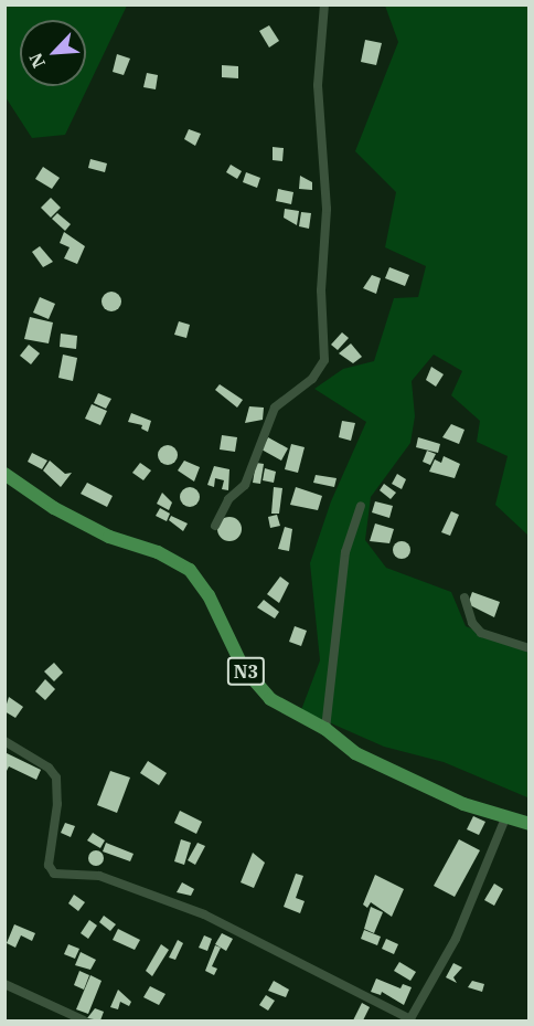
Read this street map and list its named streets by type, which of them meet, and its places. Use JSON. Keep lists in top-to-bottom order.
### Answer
{
  "streets": {
    "main road": ["N3"]
  },
  "north": "bottom left"
}
